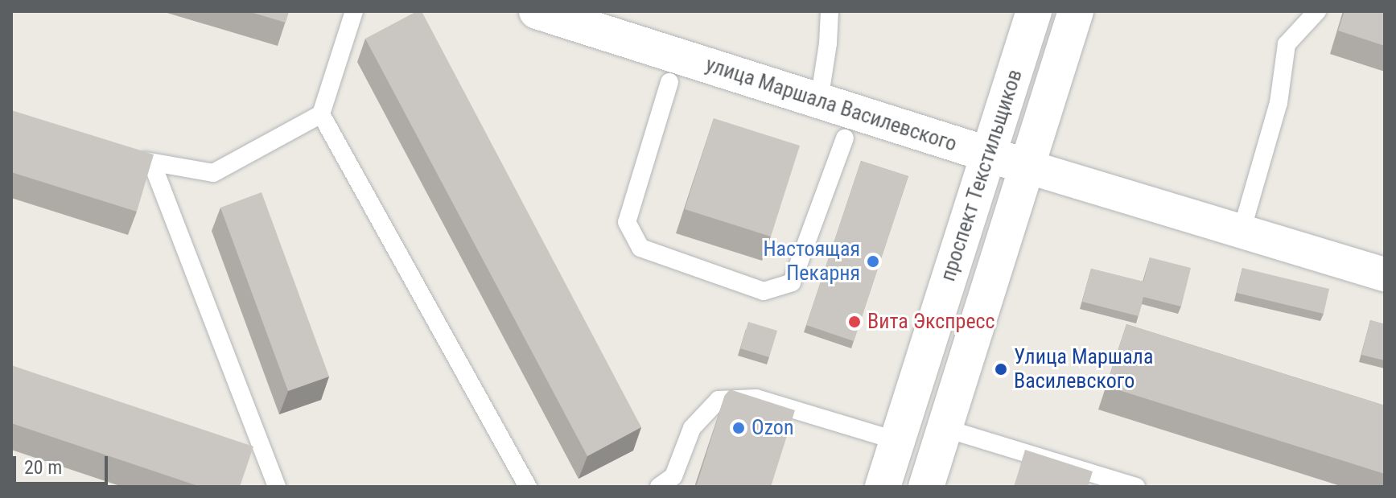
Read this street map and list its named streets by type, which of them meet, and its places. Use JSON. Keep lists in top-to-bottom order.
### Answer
{
  "streets": {
    "main road": ["улица Маршала Василевского", "проспект Текстильщиков"]
  },
  "crossings": [
    ["улица Маршала Василевского", "проспект Текстильщиков"]
  ],
  "places": [
    "Настоящая Пекарня",
    "Вита Экспресс",
    "Улица Маршала Василевского",
    "Ozon"
  ],
  "scale_bar": "20 m"
}
